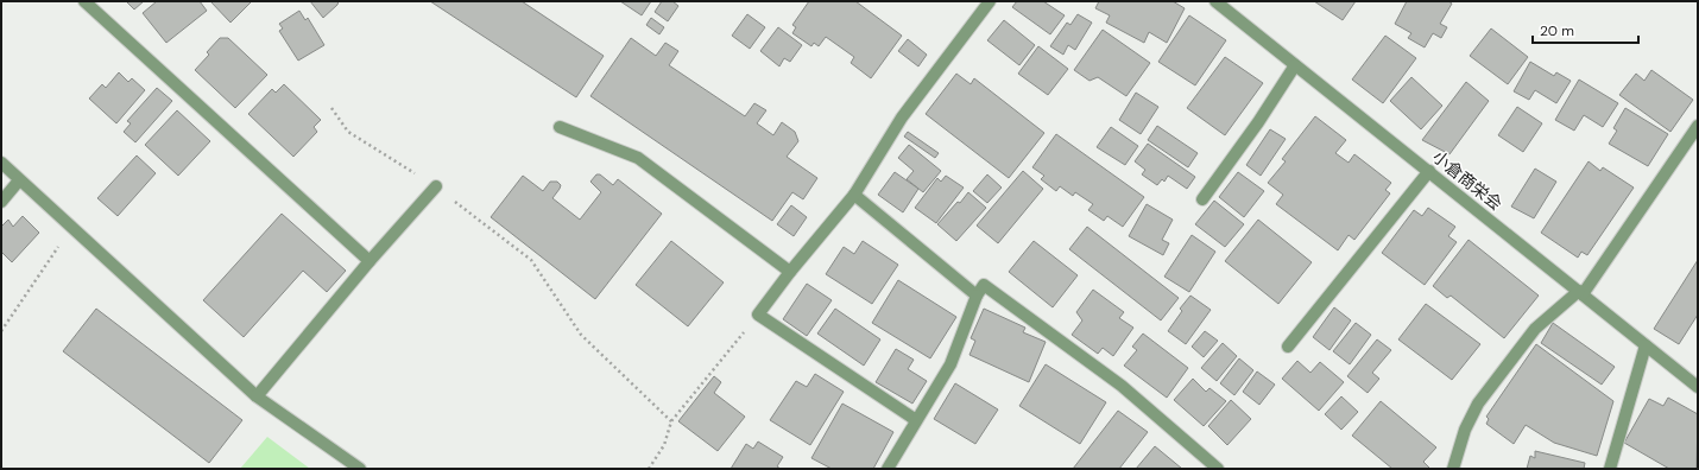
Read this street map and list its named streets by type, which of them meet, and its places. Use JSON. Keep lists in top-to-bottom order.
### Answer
{
  "streets": {
    "street": ["小倉商栄会"]
  },
  "scale_bar": "20 m"
}
